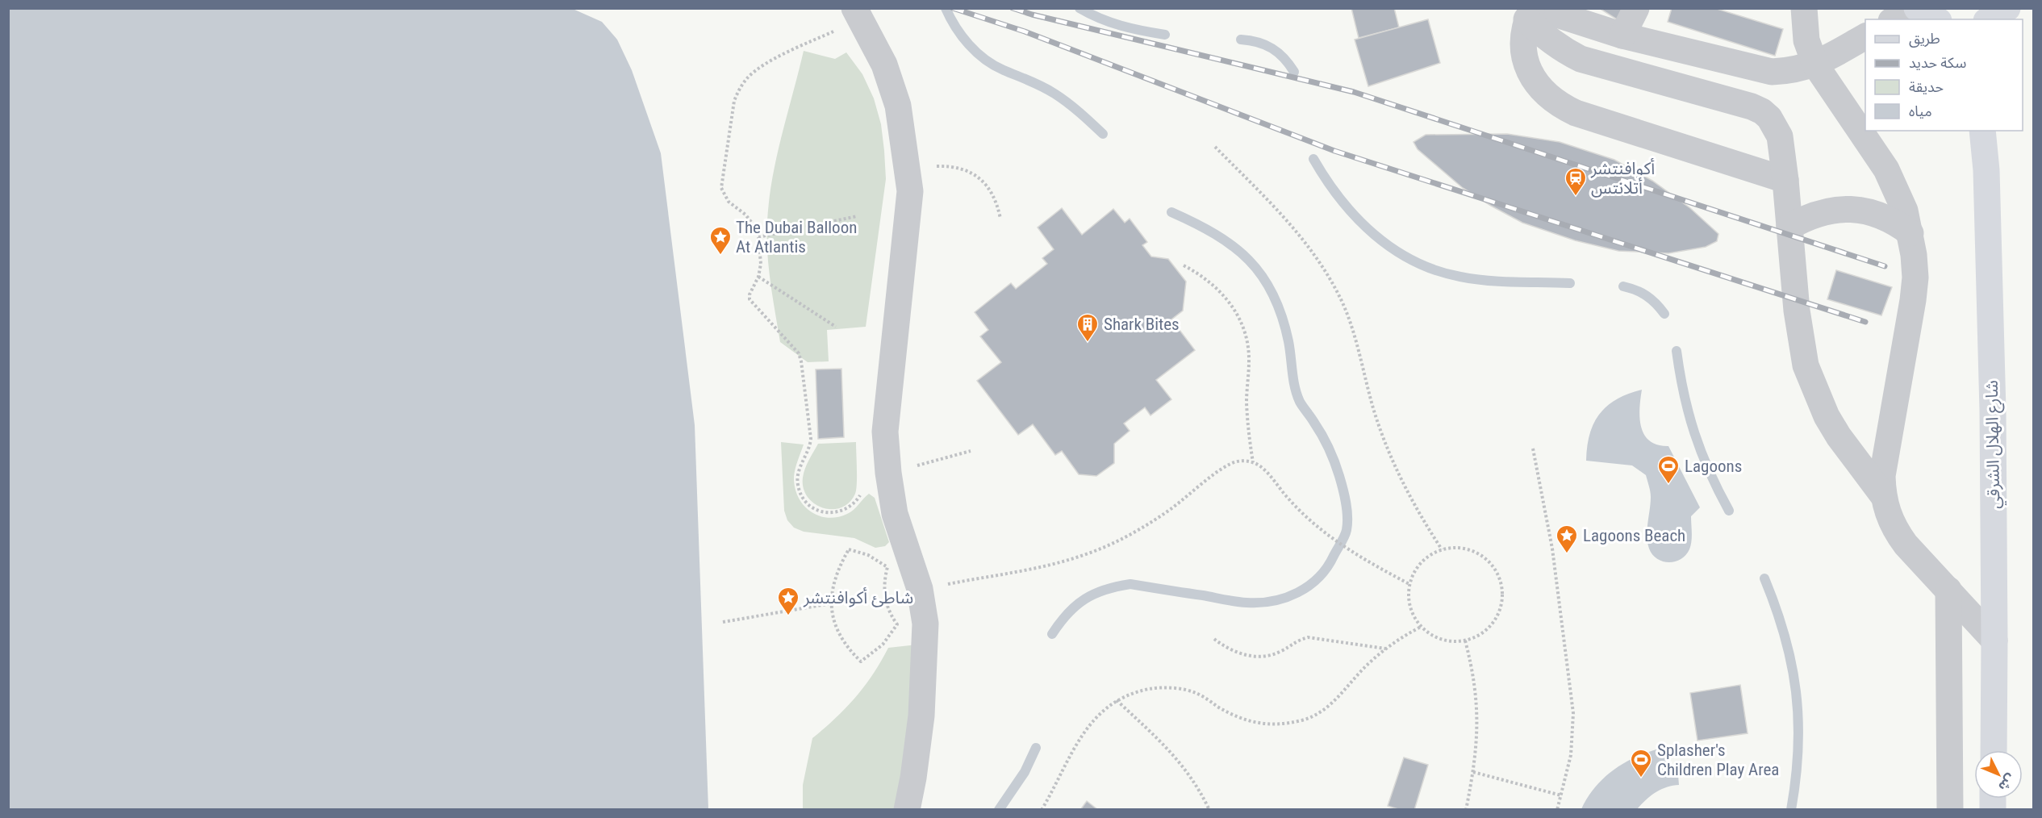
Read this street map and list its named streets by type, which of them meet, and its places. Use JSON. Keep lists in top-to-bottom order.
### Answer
{
  "streets": {
    "main road": ["شارع الهلال الشرقي"]
  },
  "places": {
    "station": ["أكوافنتشر أتلانتس"],
    "place": ["The Dubai Balloon At Atlantis", "Lagoons Beach", "شاطئ أكوافنتشر"],
    "building": ["Shark Bites"],
    "sports": ["Lagoons", "Splasher's Children Play Area"]
  },
  "legend": [
    "طريق",
    "سكة حديد",
    "حديقة",
    "مياه"
  ],
  "north": "bottom right"
}
